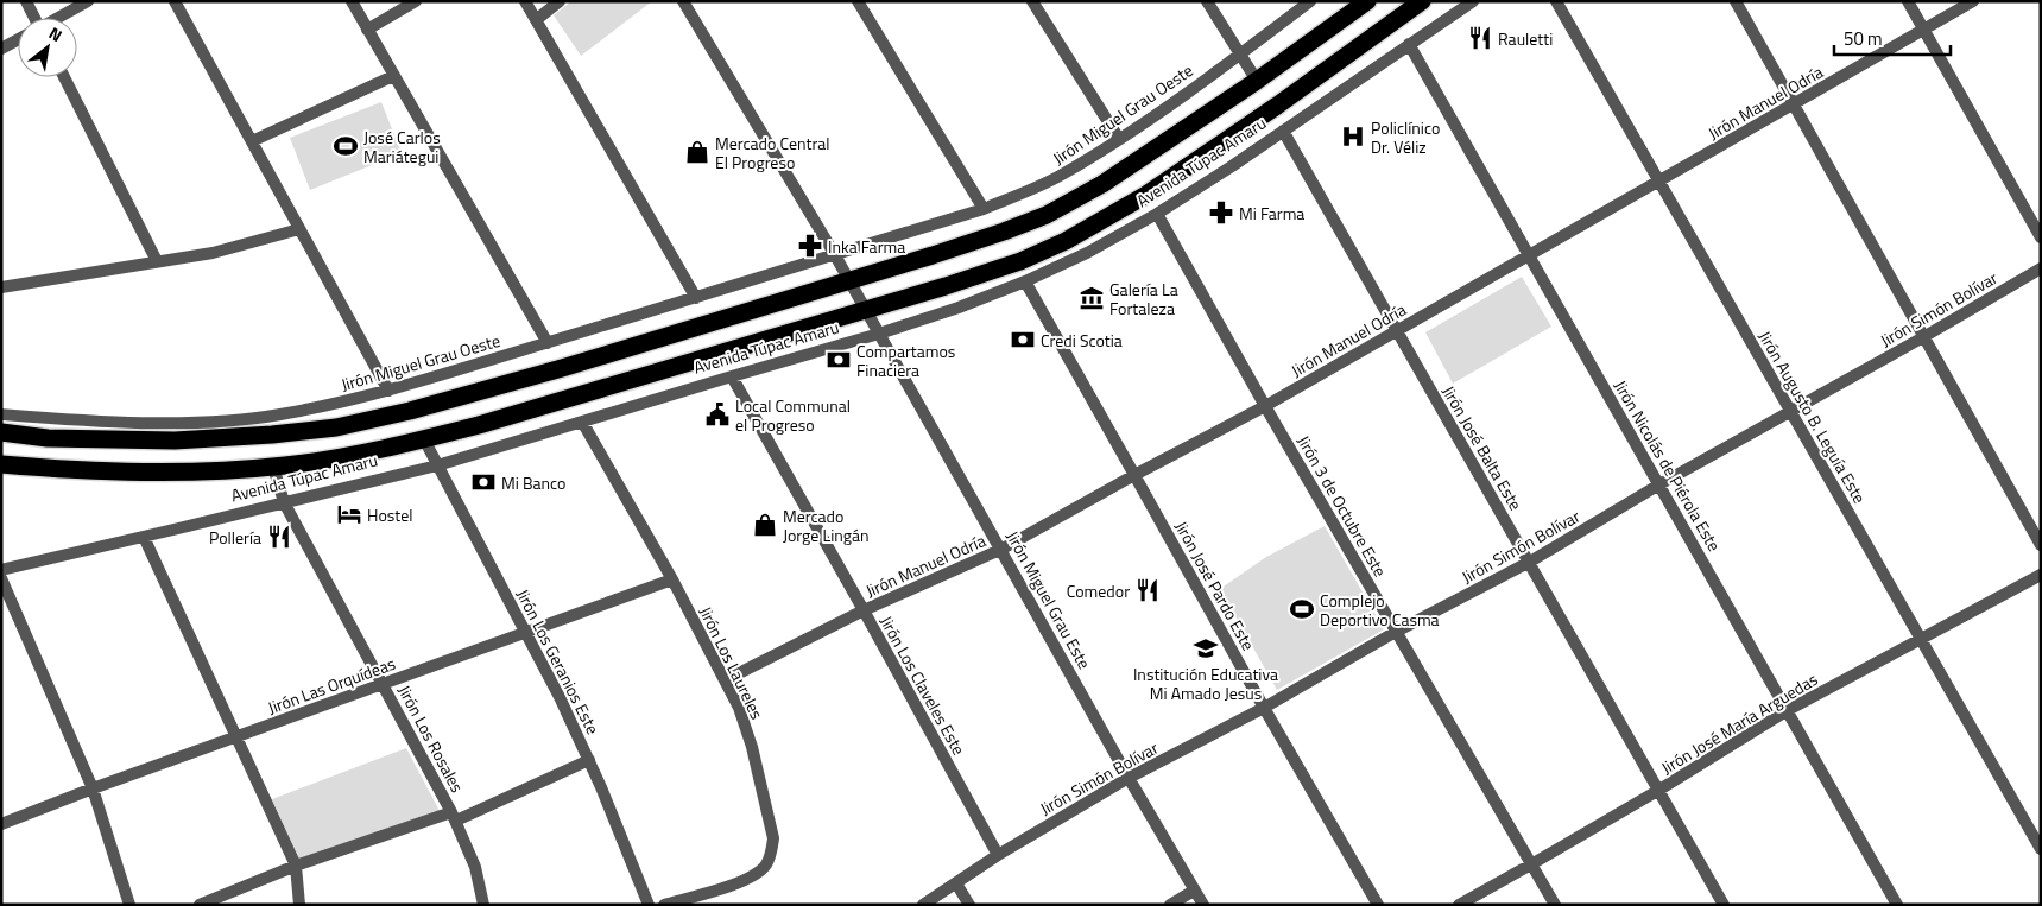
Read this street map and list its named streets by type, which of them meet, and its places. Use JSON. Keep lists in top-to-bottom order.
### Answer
{
  "streets": {
    "highway": ["Avenida Túpac Amaru"],
    "street": [
      "Jirón Manuel Odría",
      "Jirón Miguel Grau Oeste",
      "Jirón Simón Bolívar",
      "Jirón Augusto B. Leguía Este",
      "Jirón José Balta Este",
      "Jirón Nicolás de Piérola Este",
      "Jirón 3 de Octubre Este",
      "Jirón José Pardo Este",
      "Jirón Miguel Grau Este",
      "Jirón Los Geranios Este",
      "Jirón Los Laureles",
      "Jirón Las Orquídeas",
      "Jirón Los Claveles Este",
      "Jirón José María Arguedas",
      "Jirón Los Rosales"
    ]
  },
  "crossings": [
    ["Jirón Manuel Odría", "Jirón Augusto B. Leguía Este"],
    ["Jirón Manuel Odría", "Jirón José Balta Este"],
    ["Jirón Manuel Odría", "Jirón Nicolás de Piérola Este"],
    ["Jirón Manuel Odría", "Jirón 3 de Octubre Este"],
    ["Jirón Manuel Odría", "Jirón José Pardo Este"],
    ["Jirón Manuel Odría", "Jirón Miguel Grau Este"],
    ["Jirón Manuel Odría", "Jirón Los Laureles"],
    ["Jirón Manuel Odría", "Jirón Los Claveles Este"],
    ["Avenida Túpac Amaru", "Jirón José Balta Este"],
    ["Avenida Túpac Amaru", "Jirón Nicolás de Piérola Este"],
    ["Avenida Túpac Amaru", "Jirón 3 de Octubre Este"],
    ["Avenida Túpac Amaru", "Jirón José Pardo Este"],
    ["Avenida Túpac Amaru", "Jirón Miguel Grau Este"],
    ["Avenida Túpac Amaru", "Jirón Los Geranios Este"],
    ["Avenida Túpac Amaru", "Jirón Los Laureles"],
    ["Avenida Túpac Amaru", "Jirón Los Claveles Este"],
    ["Avenida Túpac Amaru", "Jirón Los Rosales"],
    ["Jirón Simón Bolívar", "Jirón Augusto B. Leguía Este"],
    ["Jirón Simón Bolívar", "Jirón José Balta Este"],
    ["Jirón Simón Bolívar", "Jirón Nicolás de Piérola Este"],
    ["Jirón Simón Bolívar", "Jirón 3 de Octubre Este"],
    ["Jirón Simón Bolívar", "Jirón José Pardo Este"],
    ["Jirón Simón Bolívar", "Jirón Miguel Grau Este"],
    ["Jirón Simón Bolívar", "Jirón Los Claveles Este"],
    ["Jirón Augusto B. Leguía Este", "Jirón José María Arguedas"],
    ["Jirón José Balta Este", "Jirón José María Arguedas"],
    ["Jirón Nicolás de Piérola Este", "Jirón José María Arguedas"],
    ["Jirón 3 de Octubre Este", "Jirón José María Arguedas"],
    ["Jirón Los Geranios Este", "Jirón Las Orquídeas"],
    ["Jirón Los Laureles", "Jirón Las Orquídeas"],
    ["Jirón Las Orquídeas", "Jirón Los Rosales"]
  ],
  "places": {
    "restaurant": ["Rauletti", "Pollería", "Comedor"],
    "hospital": ["Policlínico Dr. Véliz"],
    "sports": ["José Carlos Mariátegui", "Complejo Deportivo Casma"],
    "shop": ["Mercado Central El Progreso", "Mercado Jorge Lingán"],
    "pharmacy": ["Mi Farma", "Inka Farma"],
    "museum": ["Galería La Fortaleza"],
    "bank": ["Credi Scotia", "Compartamos Finaciera", "Mi Banco"],
    "public building": ["Local Communal el Progreso"],
    "hotel": ["Hostel"],
    "school or university": ["Institución Educativa Mi Amado Jesus"]
  },
  "scale_bar": "50 m",
  "north": "top right"
}
